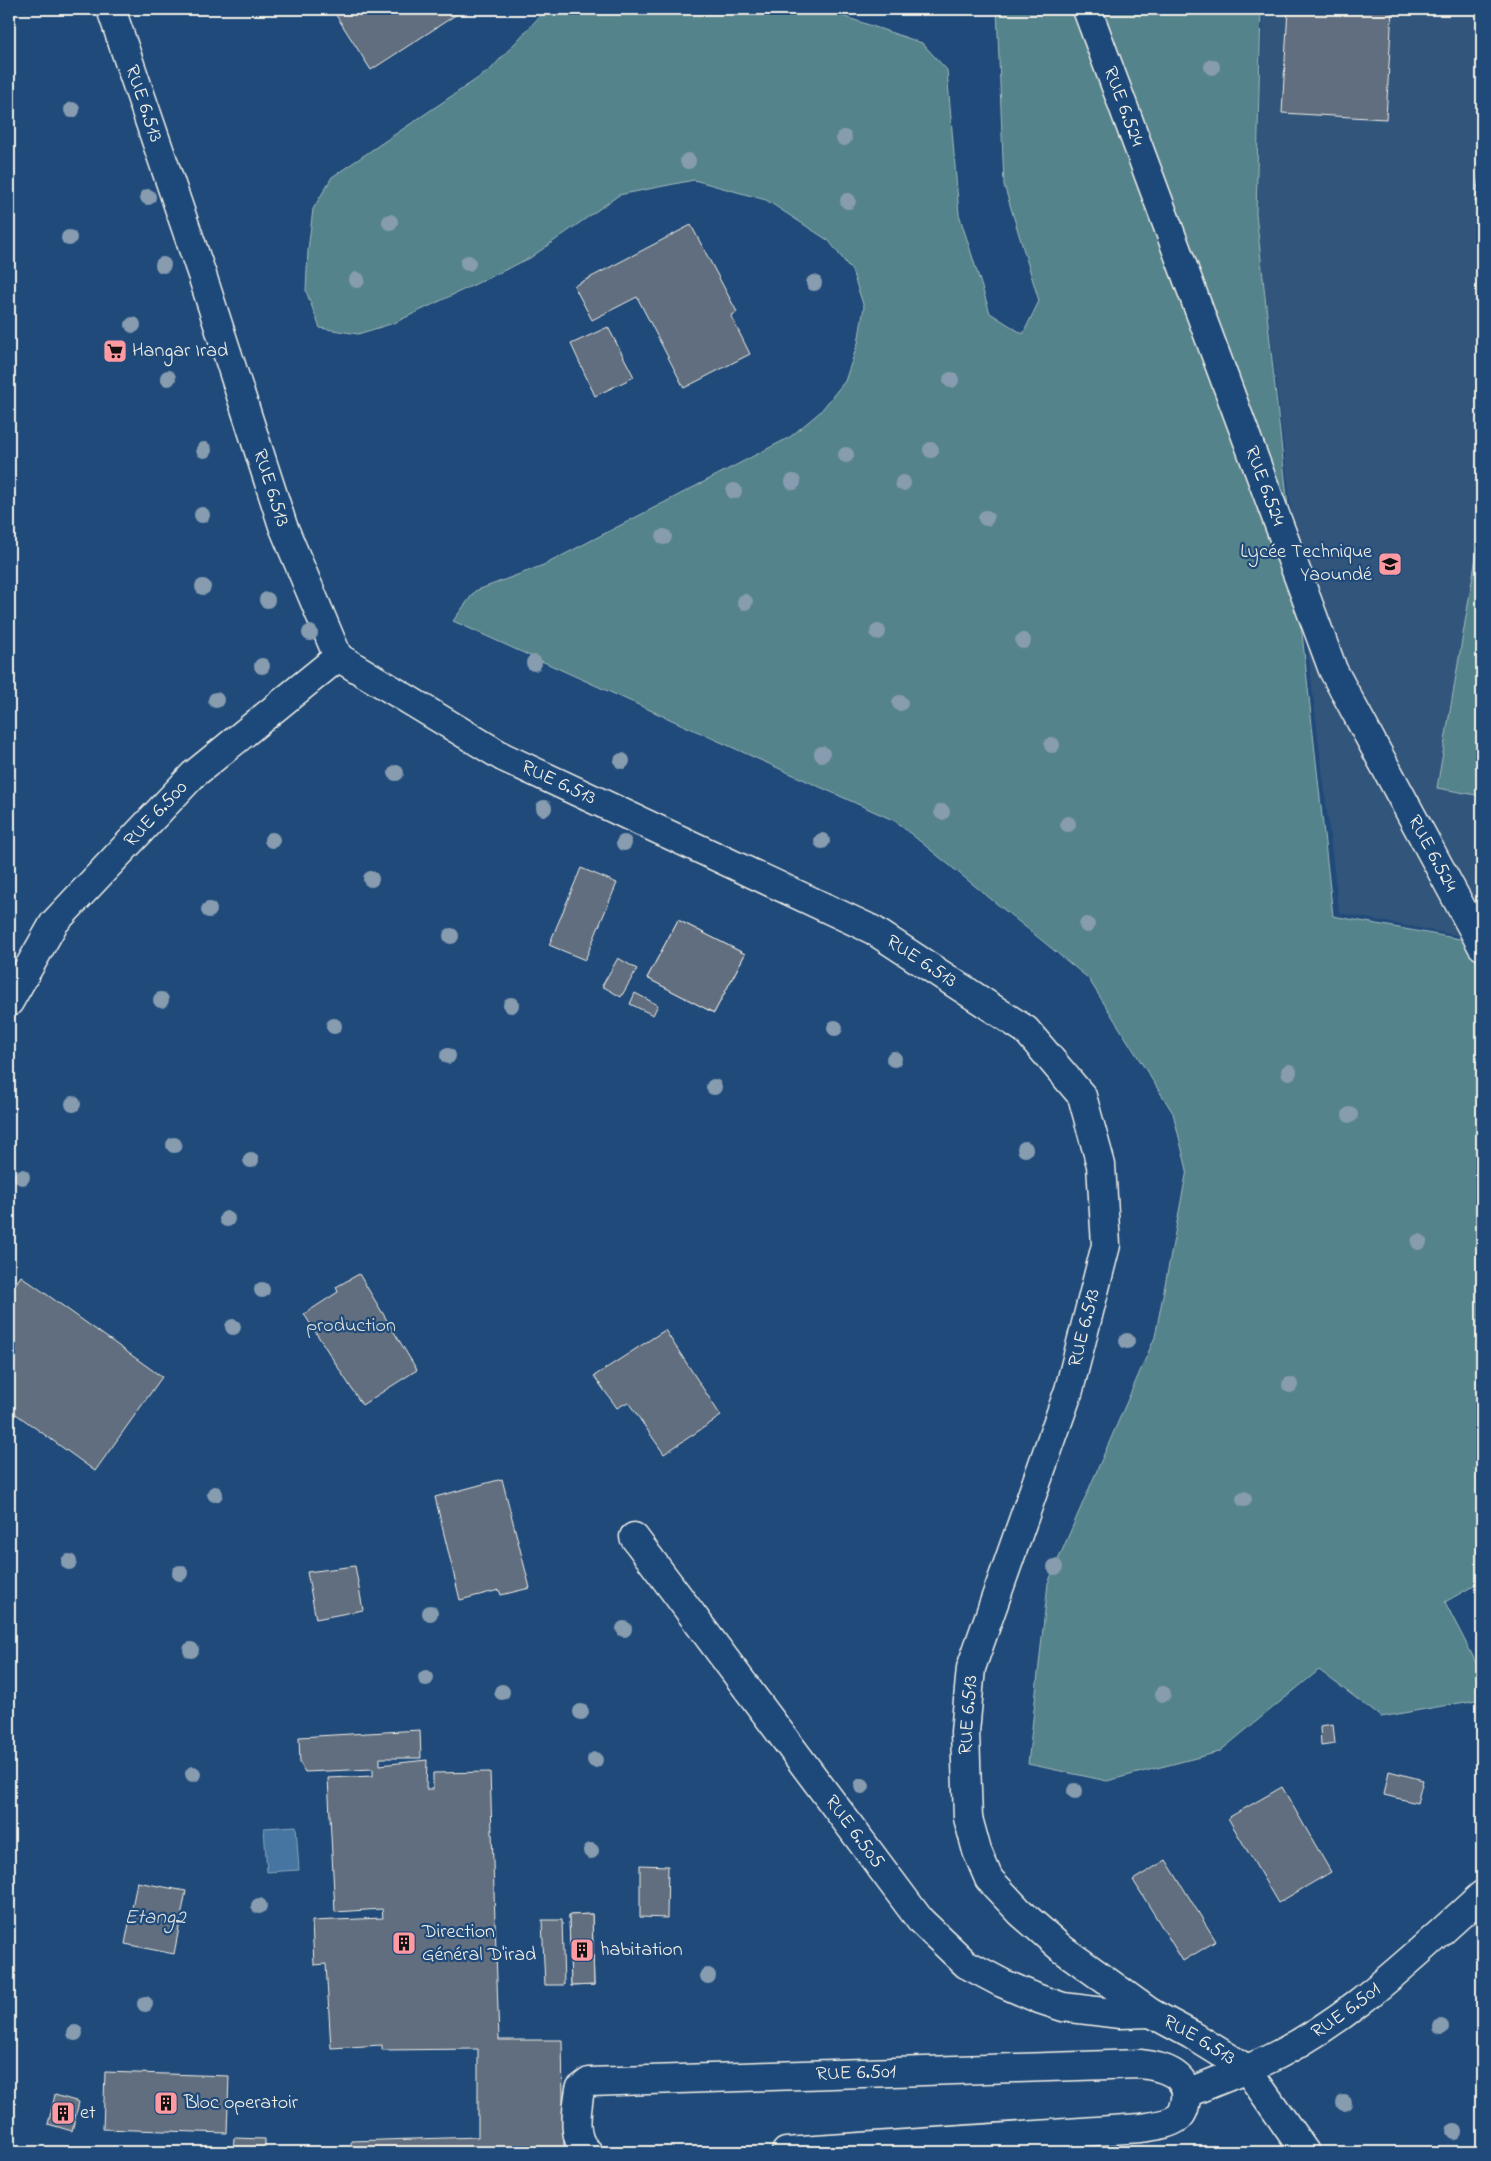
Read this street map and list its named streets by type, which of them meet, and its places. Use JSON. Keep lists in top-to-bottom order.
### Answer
{
  "streets": {
    "street": [
      "RUE 6.513",
      "RUE 6.524",
      "RUE 6.500",
      "RUE 6.505",
      "RUE 6.501"
    ]
  },
  "crossings": [
    ["RUE 6.513", "RUE 6.500"],
    ["RUE 6.513", "RUE 6.505"],
    ["RUE 6.513", "RUE 6.501"]
  ],
  "water": ["Etang2"],
  "parks": ["production"],
  "places": {
    "supermarket": ["Hangar Irad"],
    "school or university": ["Lycée Technique Yaoundé"],
    "building": [
      "Direction Général D'irad",
      "habitation",
      "Bloc operatoir",
      "et"
    ]
  }
}
